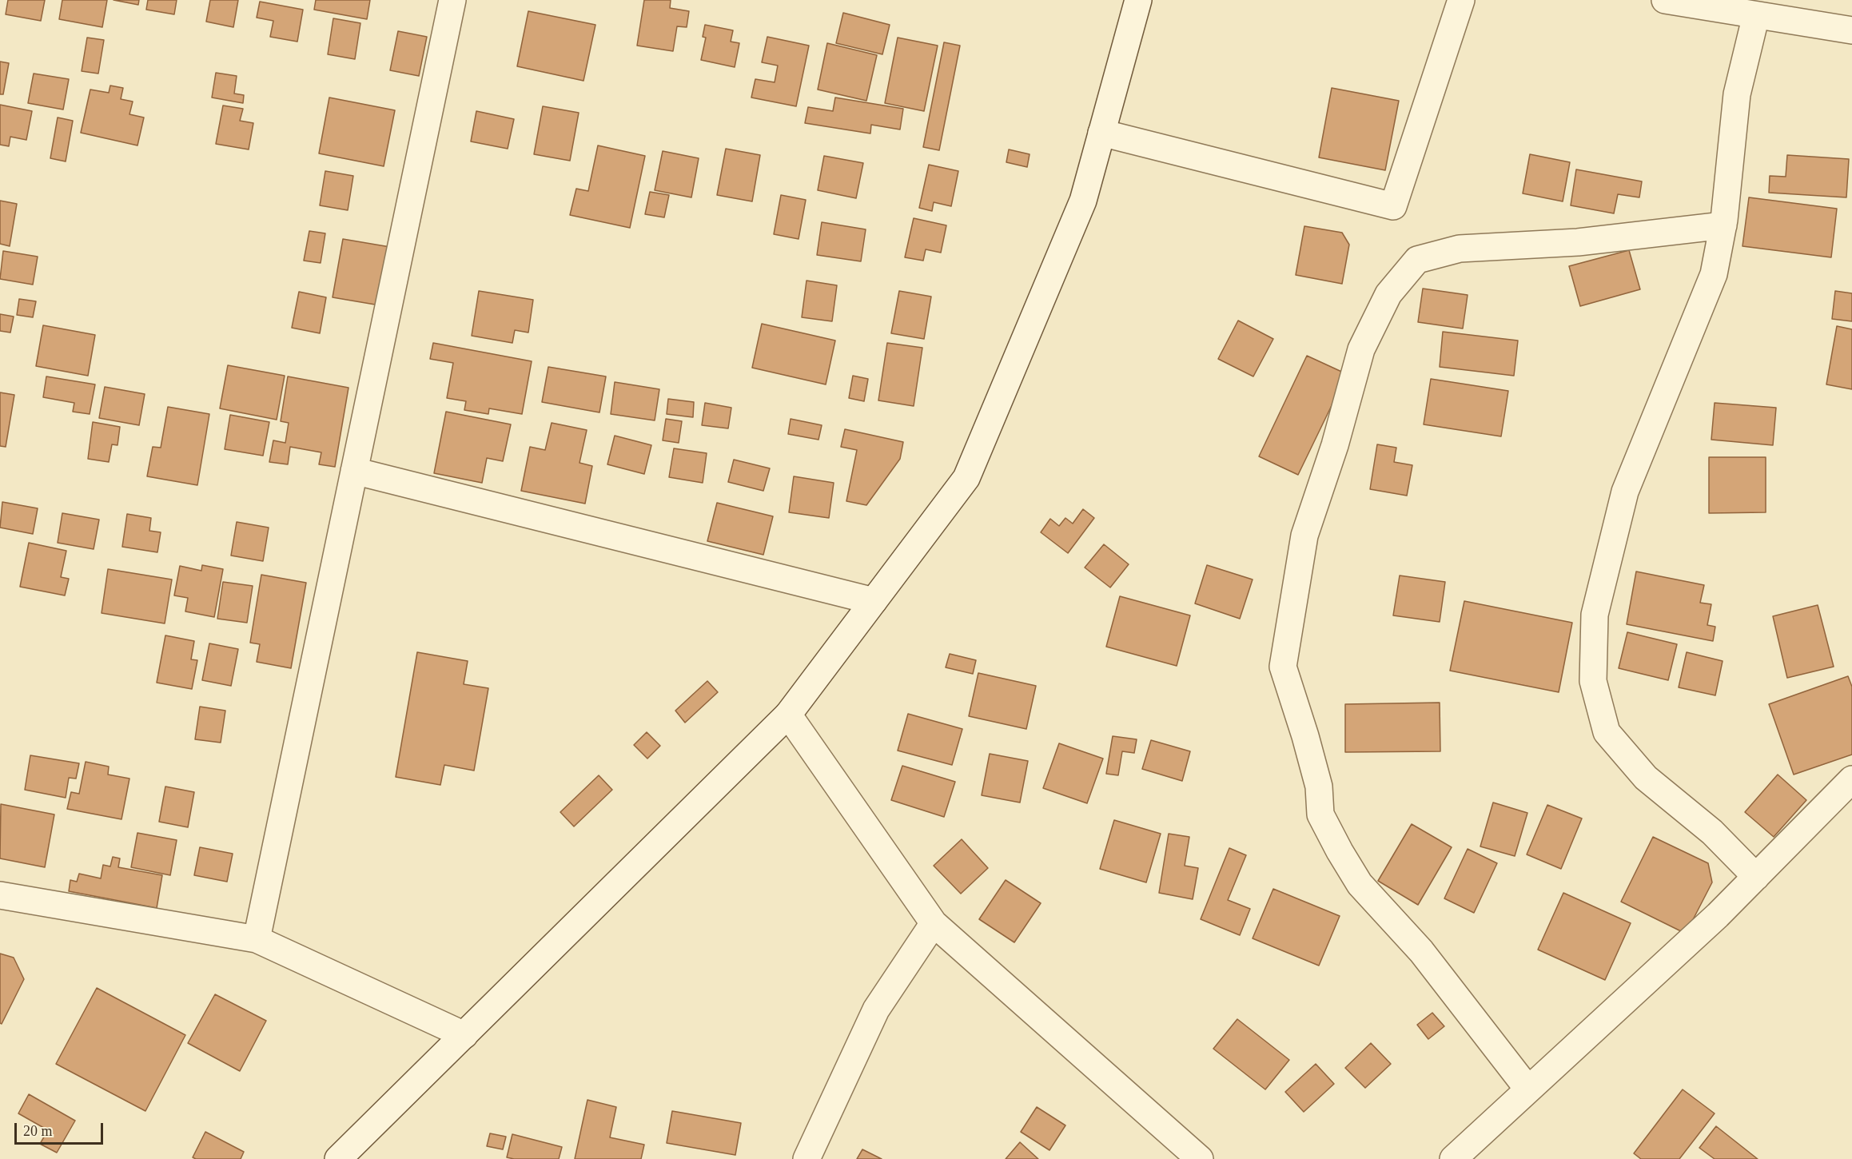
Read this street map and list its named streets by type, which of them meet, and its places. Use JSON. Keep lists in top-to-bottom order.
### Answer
{
  "scale_bar": "20 m"
}
